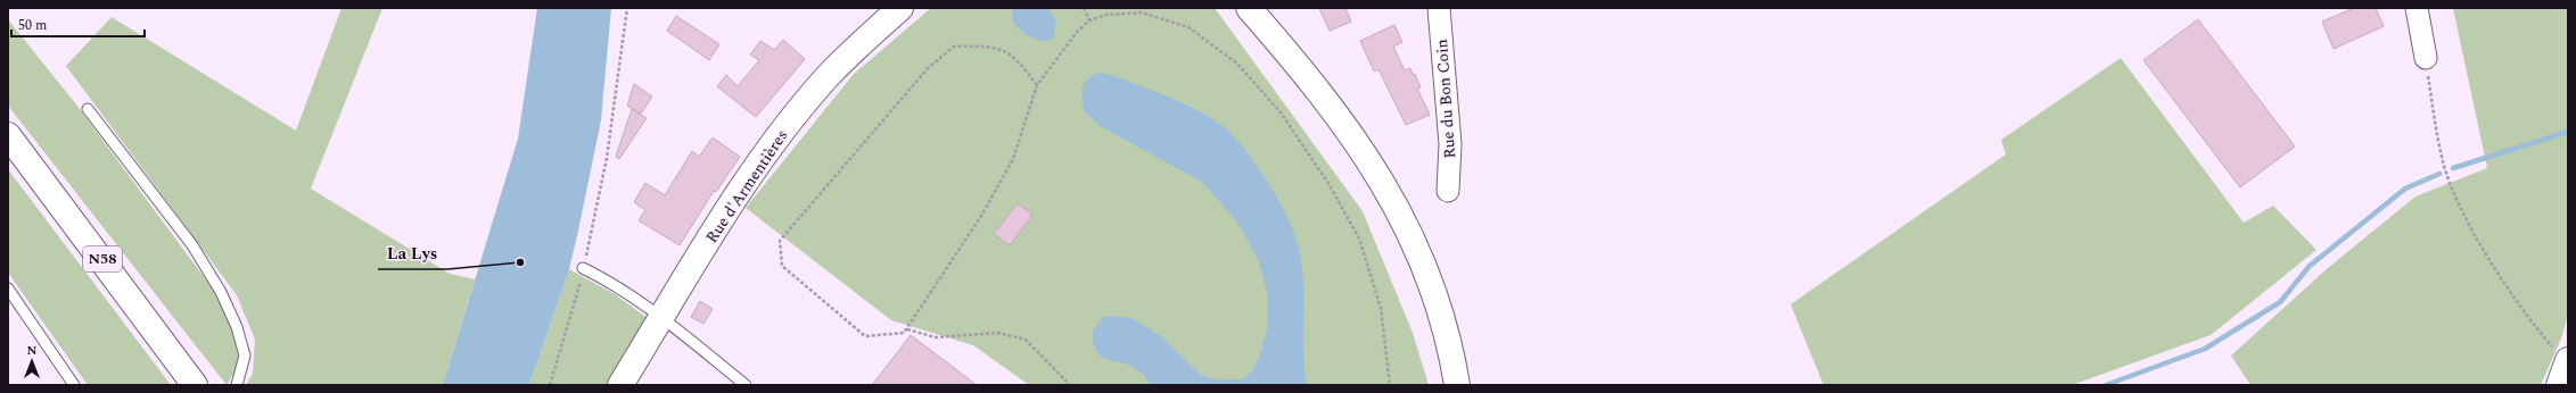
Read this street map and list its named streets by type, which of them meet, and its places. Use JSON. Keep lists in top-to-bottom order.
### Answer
{
  "streets": {
    "main road": ["Rue d'Armentières", "N58"],
    "street": ["Rue du Bon Coin"]
  },
  "places": ["La Lys"],
  "scale_bar": "50 m",
  "north": "top"
}
